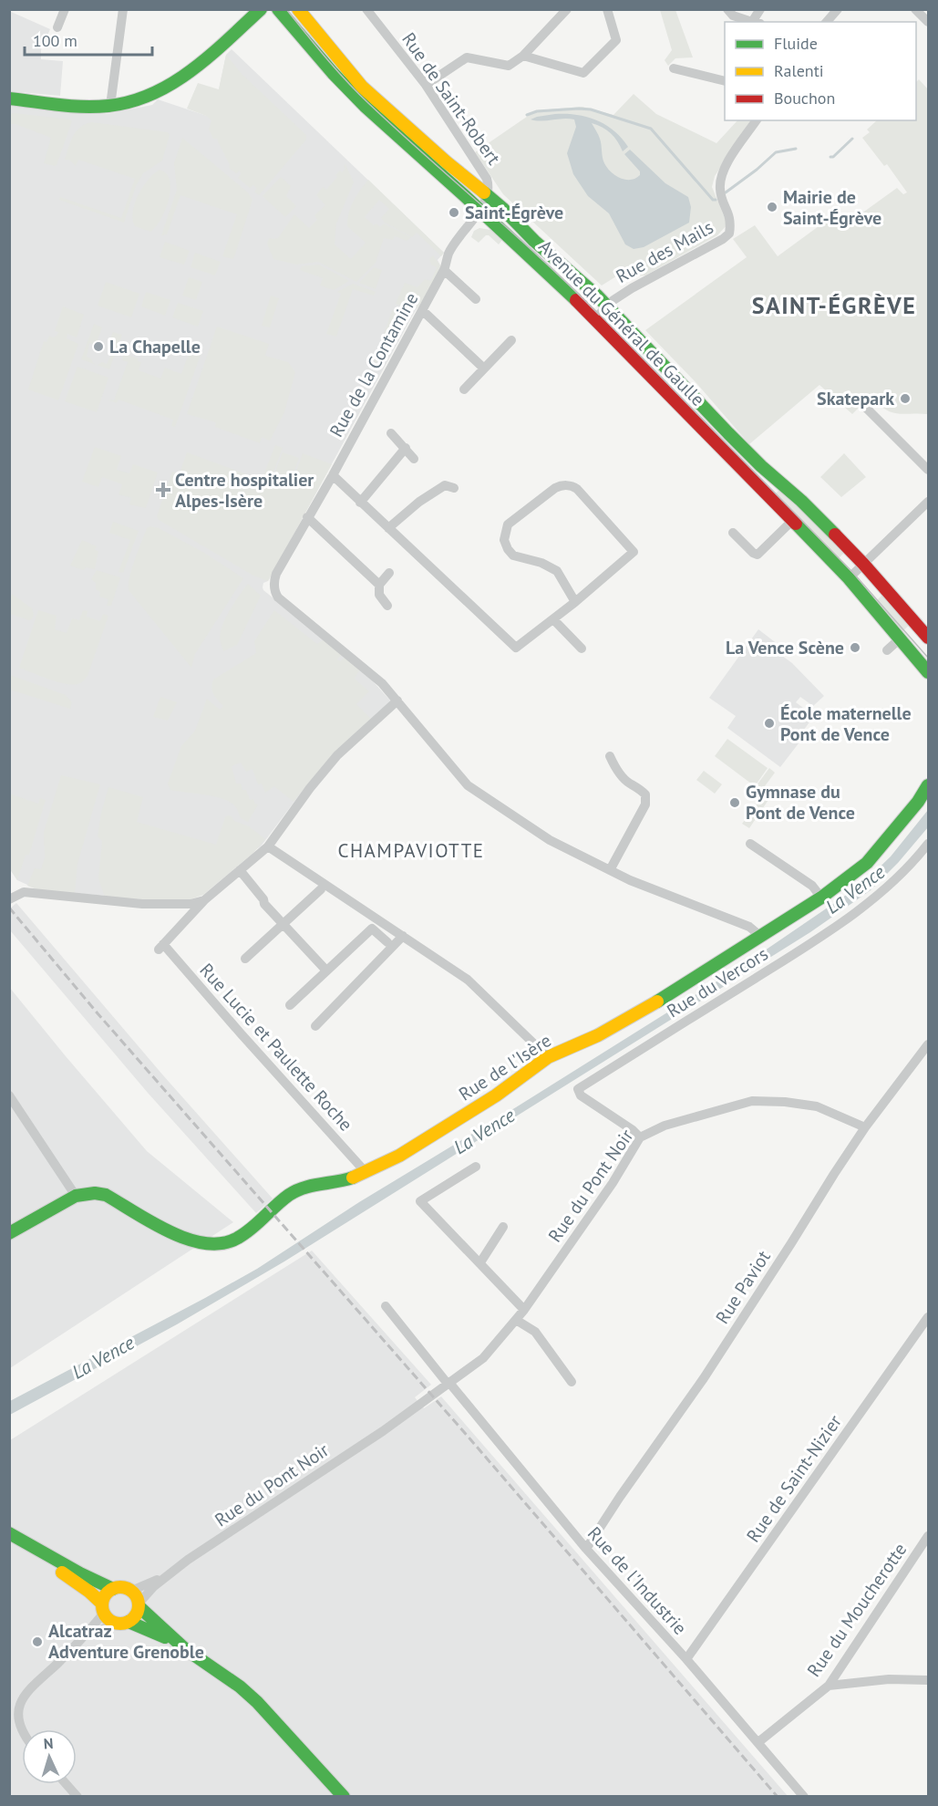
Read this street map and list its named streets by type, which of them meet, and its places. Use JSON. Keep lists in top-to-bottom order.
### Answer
{
  "streets": {
    "street": [
      "Rue de Saint-Robert",
      "Rue des Mails",
      "Avenue du Général de Gaulle",
      "Rue de la Contamine",
      "Rue du Vercors",
      "Rue Lucie et Paulette Roche",
      "Rue de l'Isère",
      "Rue du Pont Noir",
      "Rue Paviot",
      "Rue de Saint-Nizier",
      "Rue de l'Industrie",
      "Rue du Moucherotte"
    ]
  },
  "crossings": [
    ["Rue de Saint-Robert", "Avenue du Général de Gaulle"],
    ["Rue des Mails", "Avenue du Général de Gaulle"],
    ["Avenue du Général de Gaulle", "Rue de la Contamine"],
    ["Rue du Vercors", "Rue du Pont Noir"],
    ["Rue Lucie et Paulette Roche", "Rue de l'Isère"],
    ["Rue du Pont Noir", "Rue Paviot"],
    ["Rue du Pont Noir", "Rue de l'Industrie"],
    ["Rue Paviot", "Rue de l'Industrie"],
    ["Rue de Saint-Nizier", "Rue de l'Industrie"],
    ["Rue de l'Industrie", "Rue du Moucherotte"]
  ],
  "districts": ["SAINT-ÉGRÈVE", "CHAMPAVIOTTE"],
  "water": ["La Vence"],
  "places": {
    "other": [
      "Mairie de Saint-Égrève",
      "Saint-Égrève",
      "La Chapelle",
      "Skatepark",
      "La Vence Scène",
      "École maternelle Pont de Vence",
      "Gymnase du Pont de Vence",
      "Alcatraz Adventure Grenoble"
    ],
    "health": ["Centre hospitalier Alpes-Isère"]
  },
  "legend": ["Fluide", "Ralenti", "Bouchon"],
  "scale_bar": "100 m",
  "north": "top"
}
